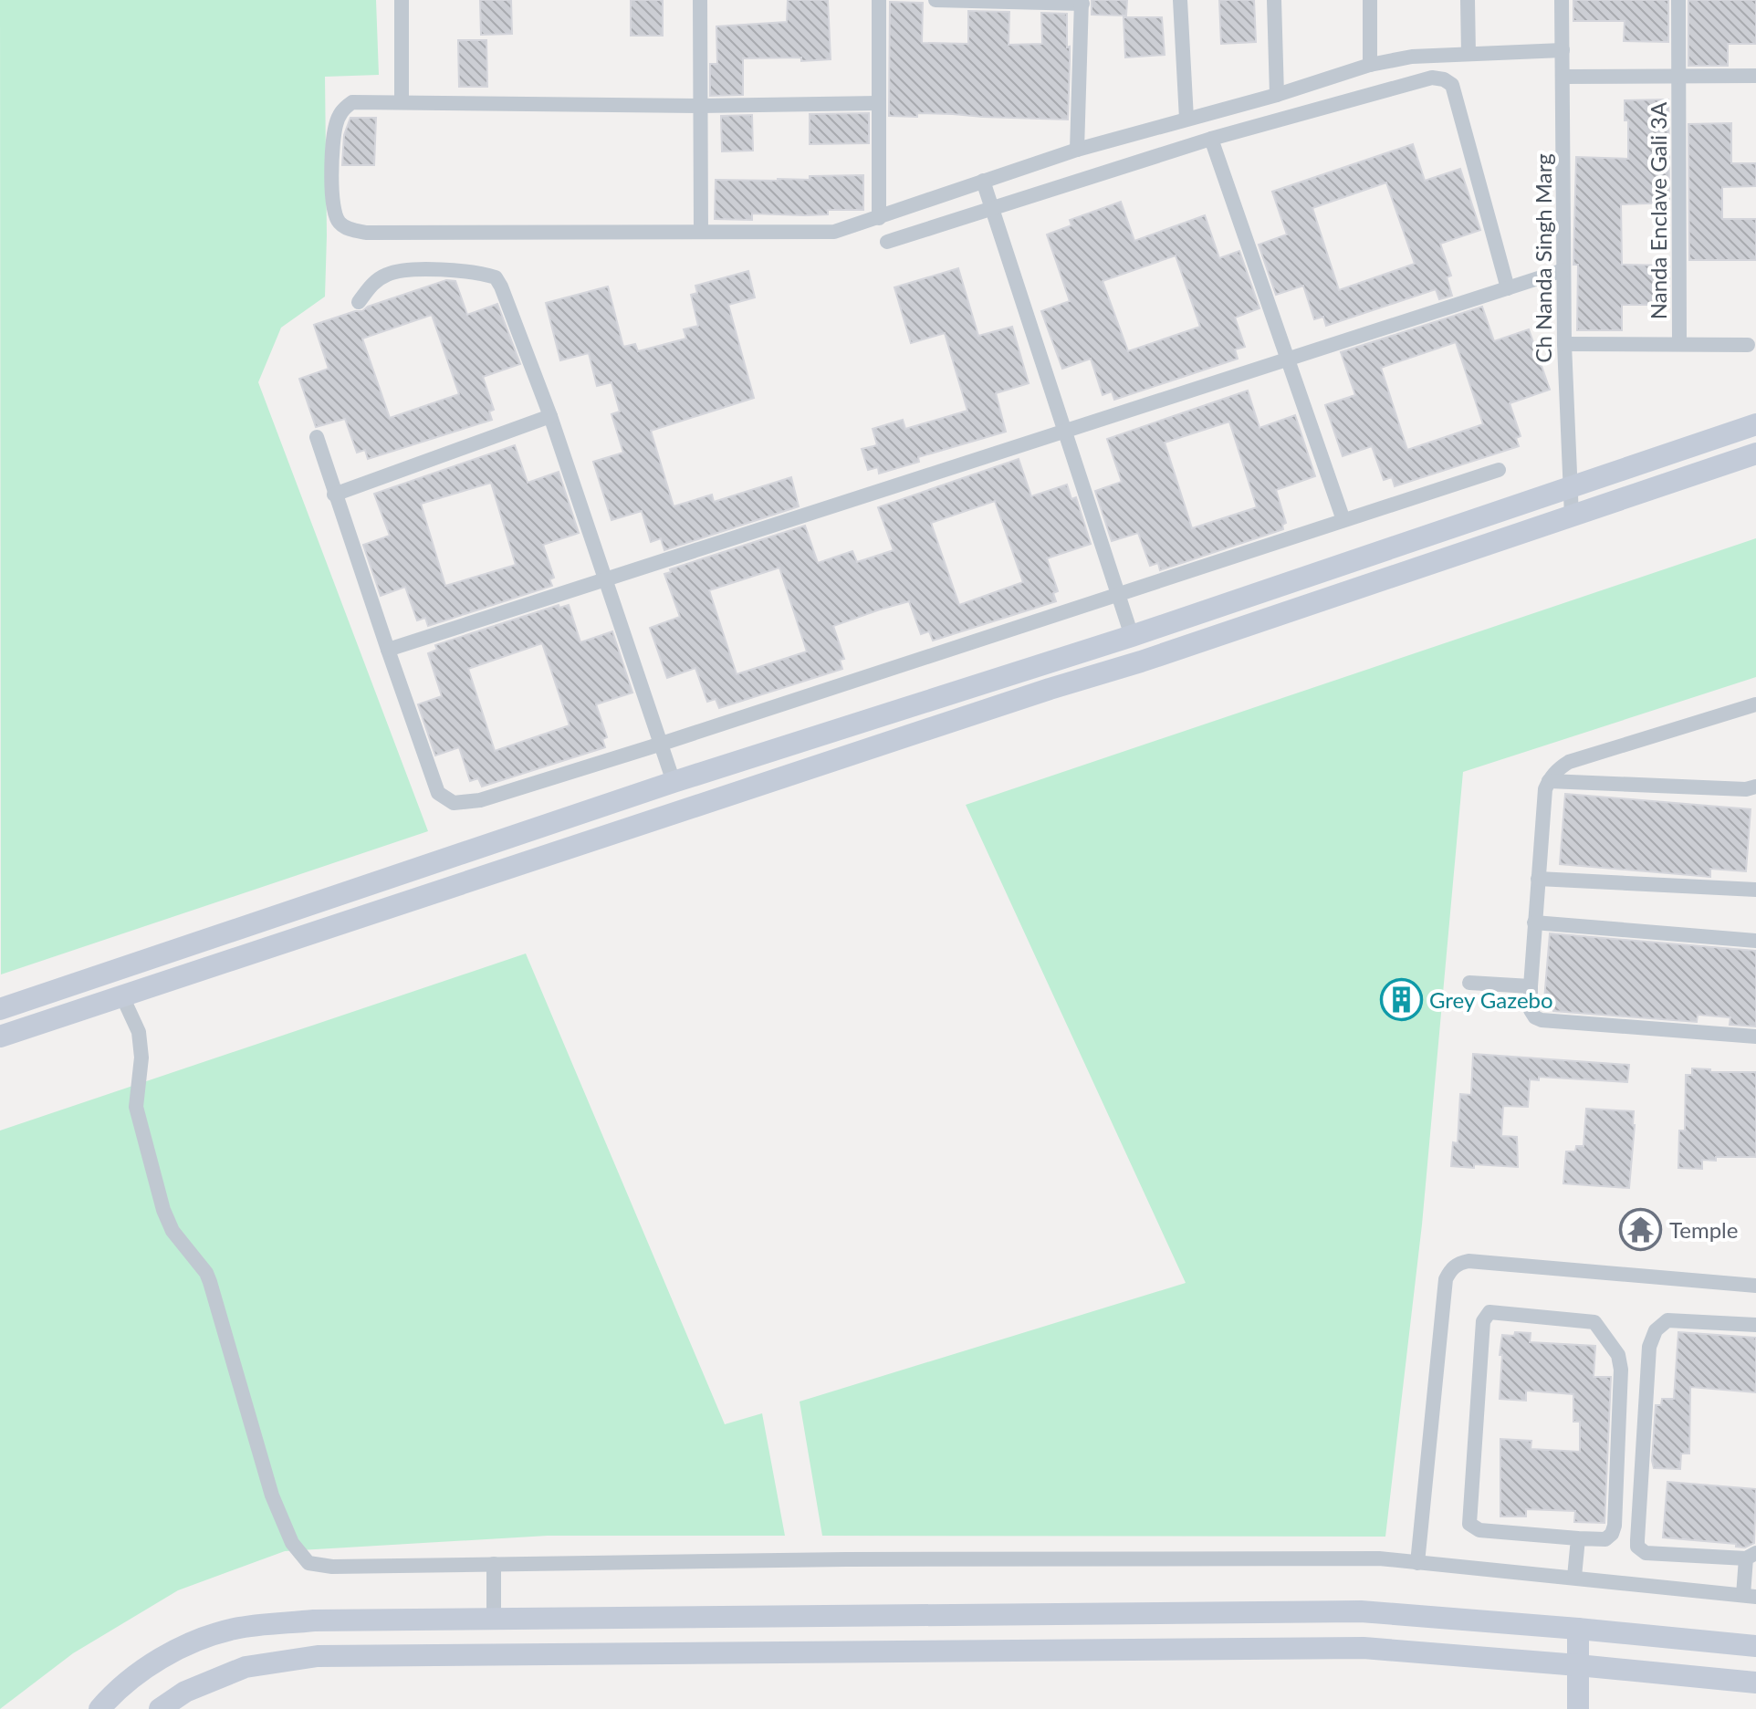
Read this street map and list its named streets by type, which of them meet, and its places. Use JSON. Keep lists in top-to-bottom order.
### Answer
{
  "streets": {
    "street": ["Nanda Enclave Gali 3A", "Ch Nanda Singh Marg"]
  },
  "places": {
    "building": ["Grey Gazebo"],
    "temple": ["Temple"]
  }
}
